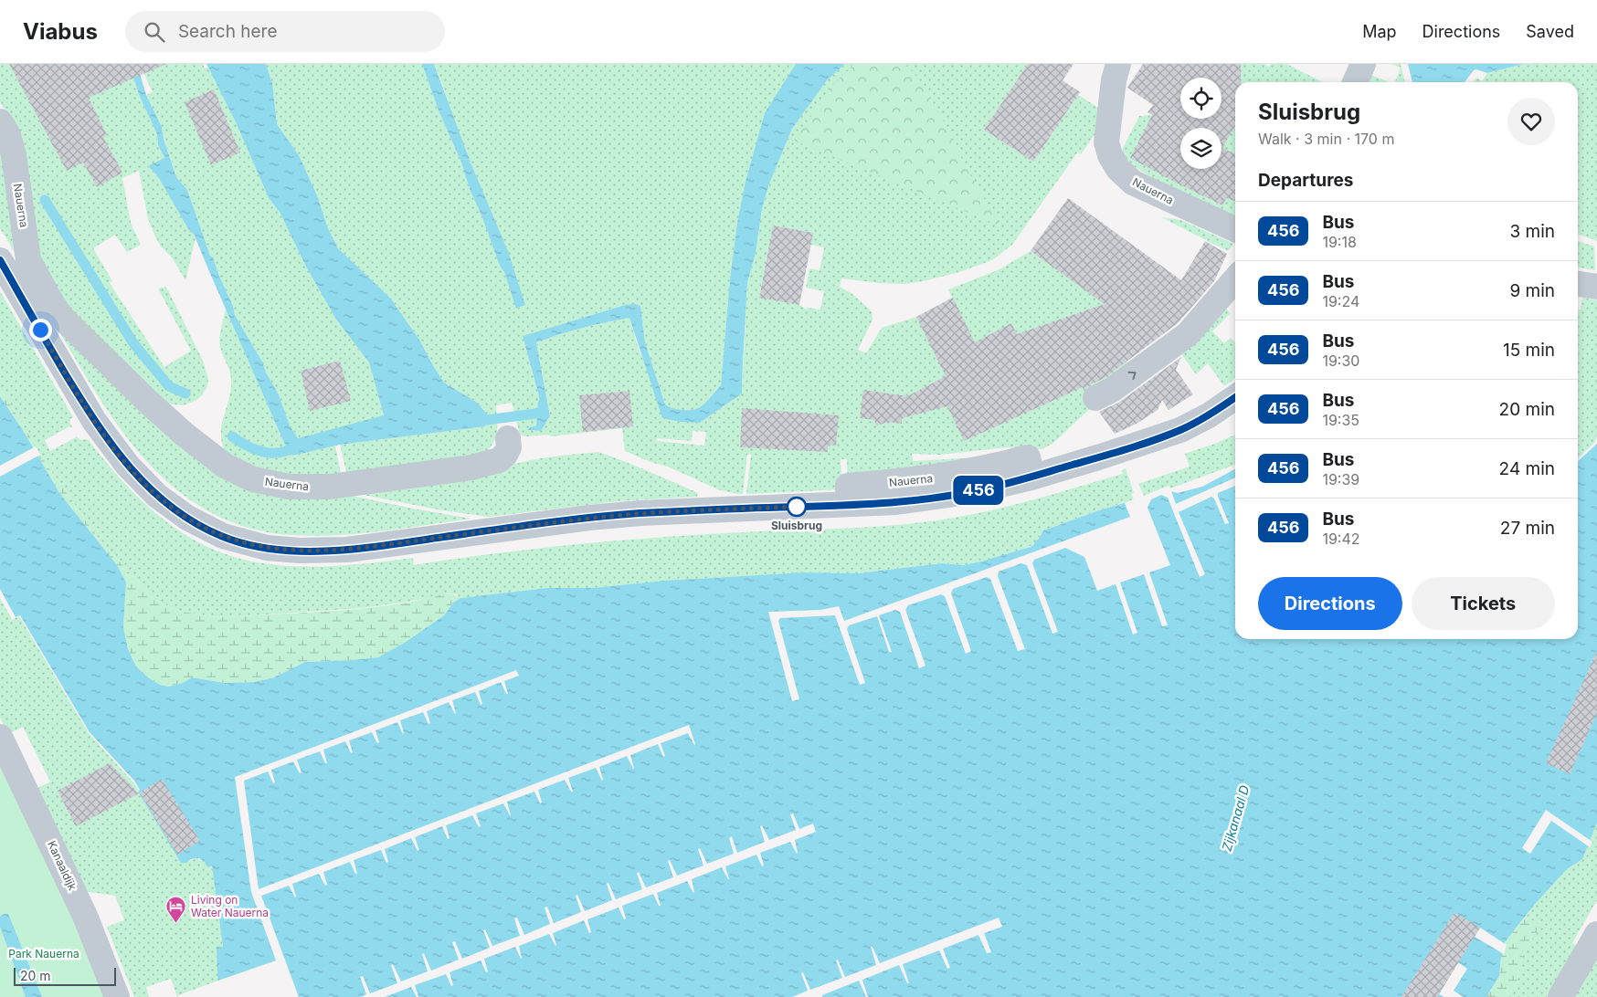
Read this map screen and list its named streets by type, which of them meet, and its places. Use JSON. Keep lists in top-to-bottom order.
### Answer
{
  "streets": {
    "street": ["Nauerna", "Kanaaldijk"]
  },
  "water": ["Zijkanaal D"],
  "parks": ["Park Nauerna"],
  "places": {
    "other": ["Sluisbrug"],
    "hotel": ["Living on Water Nauerna"]
  },
  "lines": ["bus line 456"],
  "scale_bar": "20 m",
  "page": {
    "header": "Viabus",
    "search": "Search here",
    "nav": ["Map", "Directions", "Saved"],
    "on_map": "456",
    "heading": [
      ["Sluisbrug", "Walk · 3 min · 170 m"],
      "Departures"
    ],
    "list": [
      {
        "mark": "456",
        "name": "Bus",
        "note": "19:18",
        "value": "3 min"
      },
      {
        "mark": "456",
        "name": "Bus",
        "note": "19:24",
        "value": "9 min"
      },
      {
        "mark": "456",
        "name": "Bus",
        "note": "19:30",
        "value": "15 min"
      },
      {
        "mark": "456",
        "name": "Bus",
        "note": "19:35",
        "value": "20 min"
      },
      {
        "mark": "456",
        "name": "Bus",
        "note": "19:39",
        "value": "24 min"
      },
      {
        "mark": "456",
        "name": "Bus",
        "note": "19:42",
        "value": "27 min"
      }
    ],
    "buttons": ["Directions", "Tickets"],
    "scale": "20 m"
  }
}
